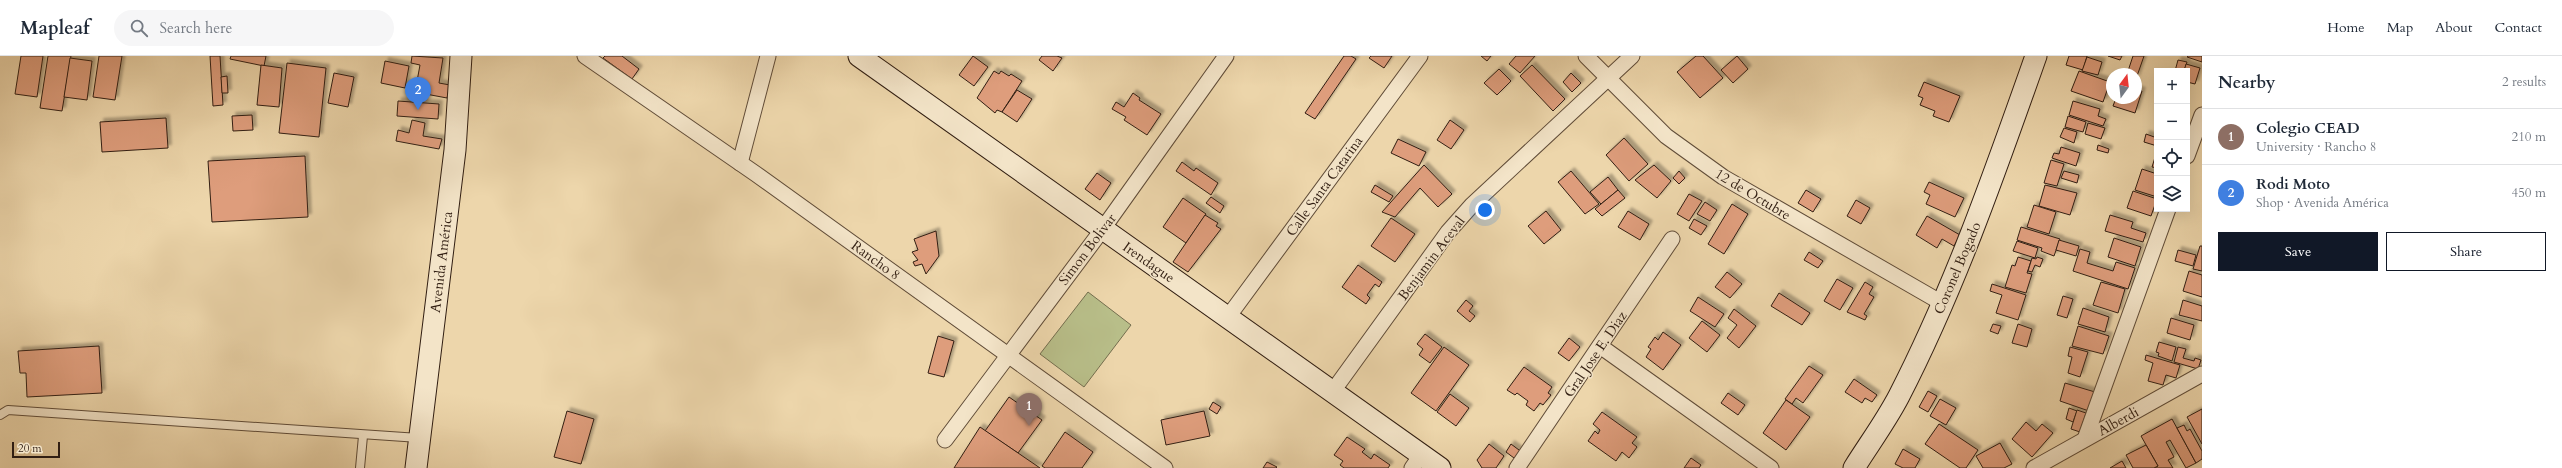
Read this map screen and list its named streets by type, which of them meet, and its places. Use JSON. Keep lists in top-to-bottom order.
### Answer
{
  "streets": {
    "street": [
      "Calle Santa Catarina",
      "12 de Octubre",
      "Simon Bolivar",
      "Benjamin Aceval",
      "Rancho 8",
      "Avenida América",
      "Irendague",
      "Coronel Bogado",
      "Gral Jose E. Diaz",
      "Alberdi"
    ]
  },
  "crossings": [
    ["Calle Santa Catarina", "Irendague"],
    ["12 de Octubre", "Benjamin Aceval"],
    ["12 de Octubre", "Coronel Bogado"],
    ["Simon Bolivar", "Rancho 8"],
    ["Simon Bolivar", "Irendague"],
    ["Benjamin Aceval", "Irendague"]
  ],
  "scale_bar": "20 m",
  "north": "top",
  "page": {
    "header": "Mapleaf",
    "search": "Search here",
    "nav": [
      "Home",
      "Map",
      "About",
      "Contact"
    ],
    "heading": ["Nearby", "2 results"],
    "map_buttons": ["+", "−"],
    "pins": ["2", "1"],
    "list": [
      {
        "mark": "1",
        "name": "Colegio CEAD",
        "note": "University · Rancho 8",
        "value": "210 m"
      },
      {
        "mark": "2",
        "name": "Rodi Moto",
        "note": "Shop · Avenida América",
        "value": "450 m"
      }
    ],
    "buttons": ["Save", "Share"],
    "scale": "20 m"
  }
}
